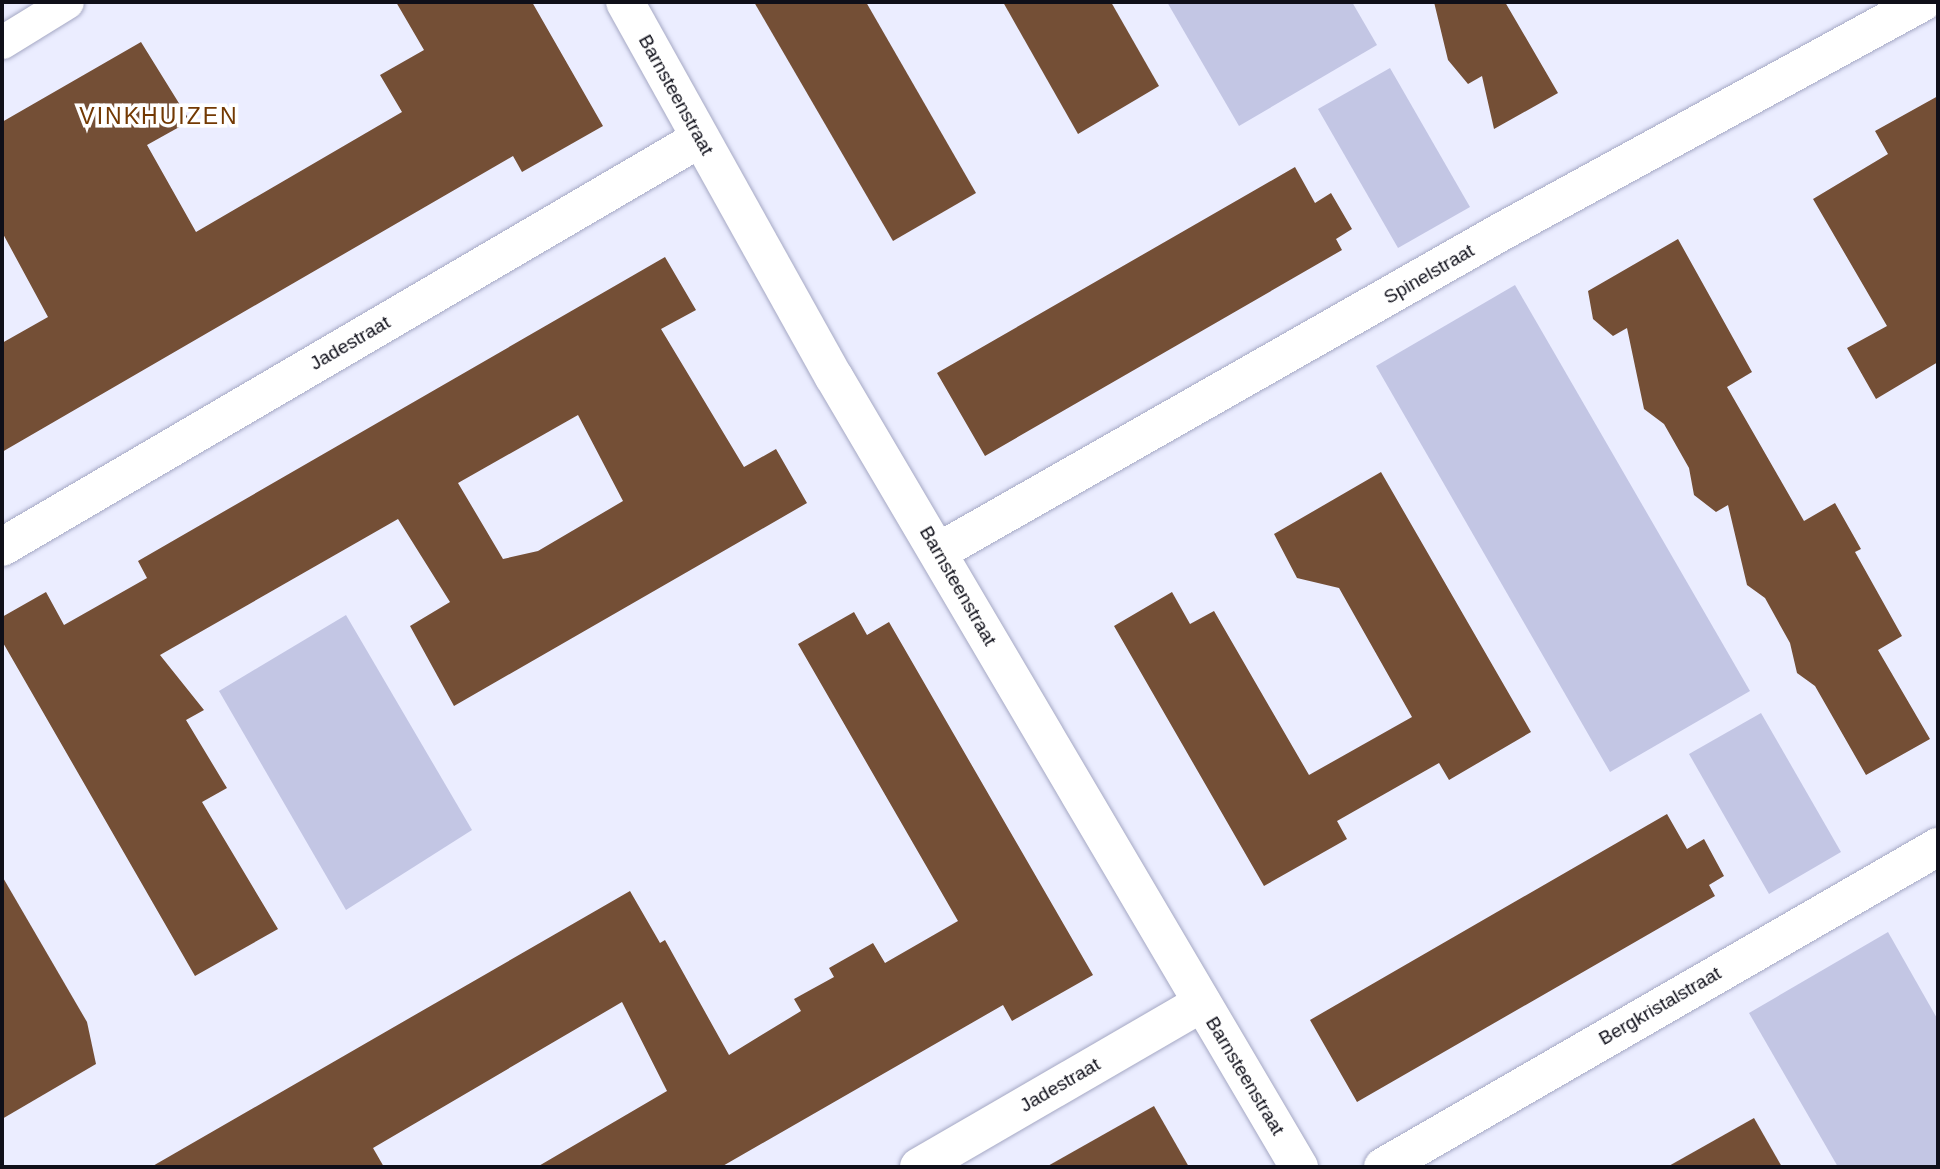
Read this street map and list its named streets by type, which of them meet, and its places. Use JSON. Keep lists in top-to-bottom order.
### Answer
{
  "streets": {
    "street": [
      "Barnsteenstraat",
      "Spinelstraat",
      "Jadestraat",
      "Bergkristalstraat"
    ]
  },
  "crossings": [
    ["Barnsteenstraat", "Spinelstraat"],
    ["Barnsteenstraat", "Jadestraat"]
  ],
  "districts": ["VINKHUIZEN"]
}
